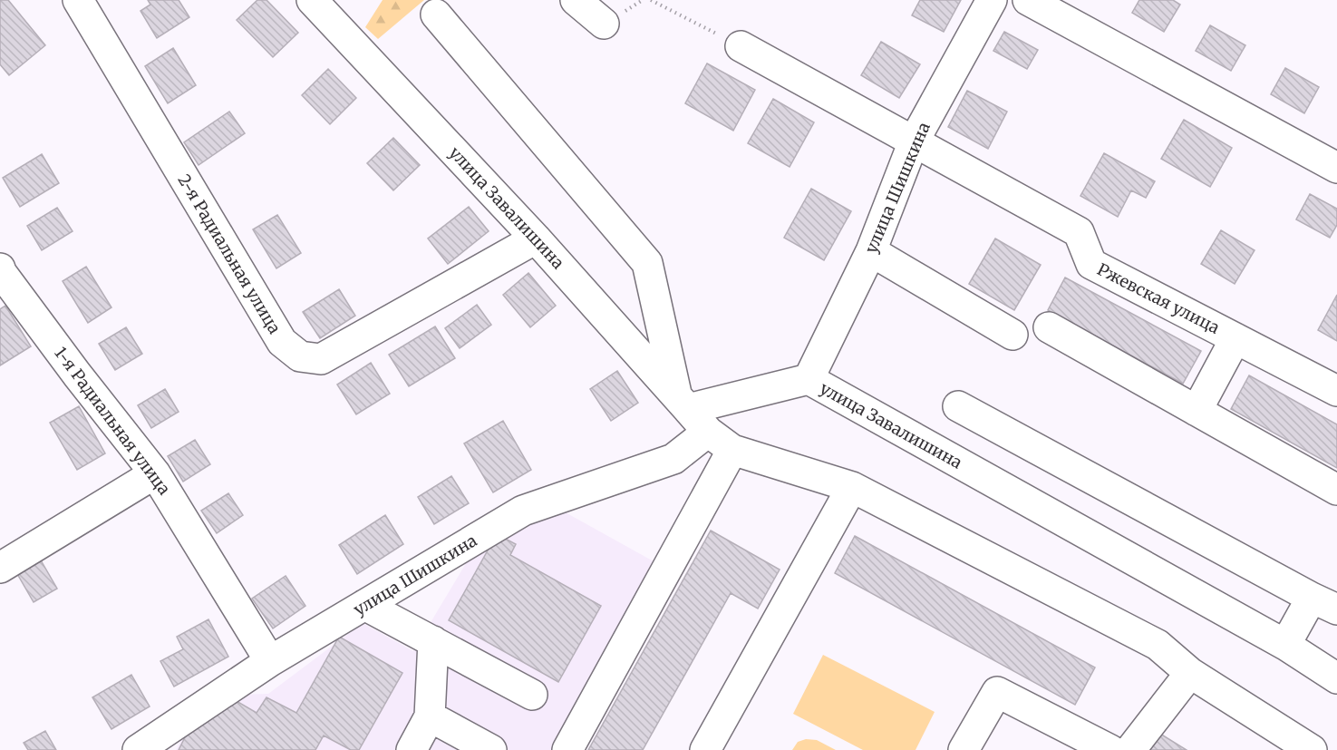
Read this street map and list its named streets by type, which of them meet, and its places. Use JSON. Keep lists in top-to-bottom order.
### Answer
{
  "streets": {
    "street": [
      "улица Шишкина",
      "улица Завалишина",
      "2-я Радиальная улица",
      "Ржевская улица",
      "1-я Радиальная улица"
    ]
  },
  "crossings": [
    ["улица Шишкина", "улица Завалишина"],
    ["улица Шишкина", "Ржевская улица"],
    ["улица Шишкина", "1-я Радиальная улица"],
    ["улица Завалишина", "2-я Радиальная улица"]
  ]
}
